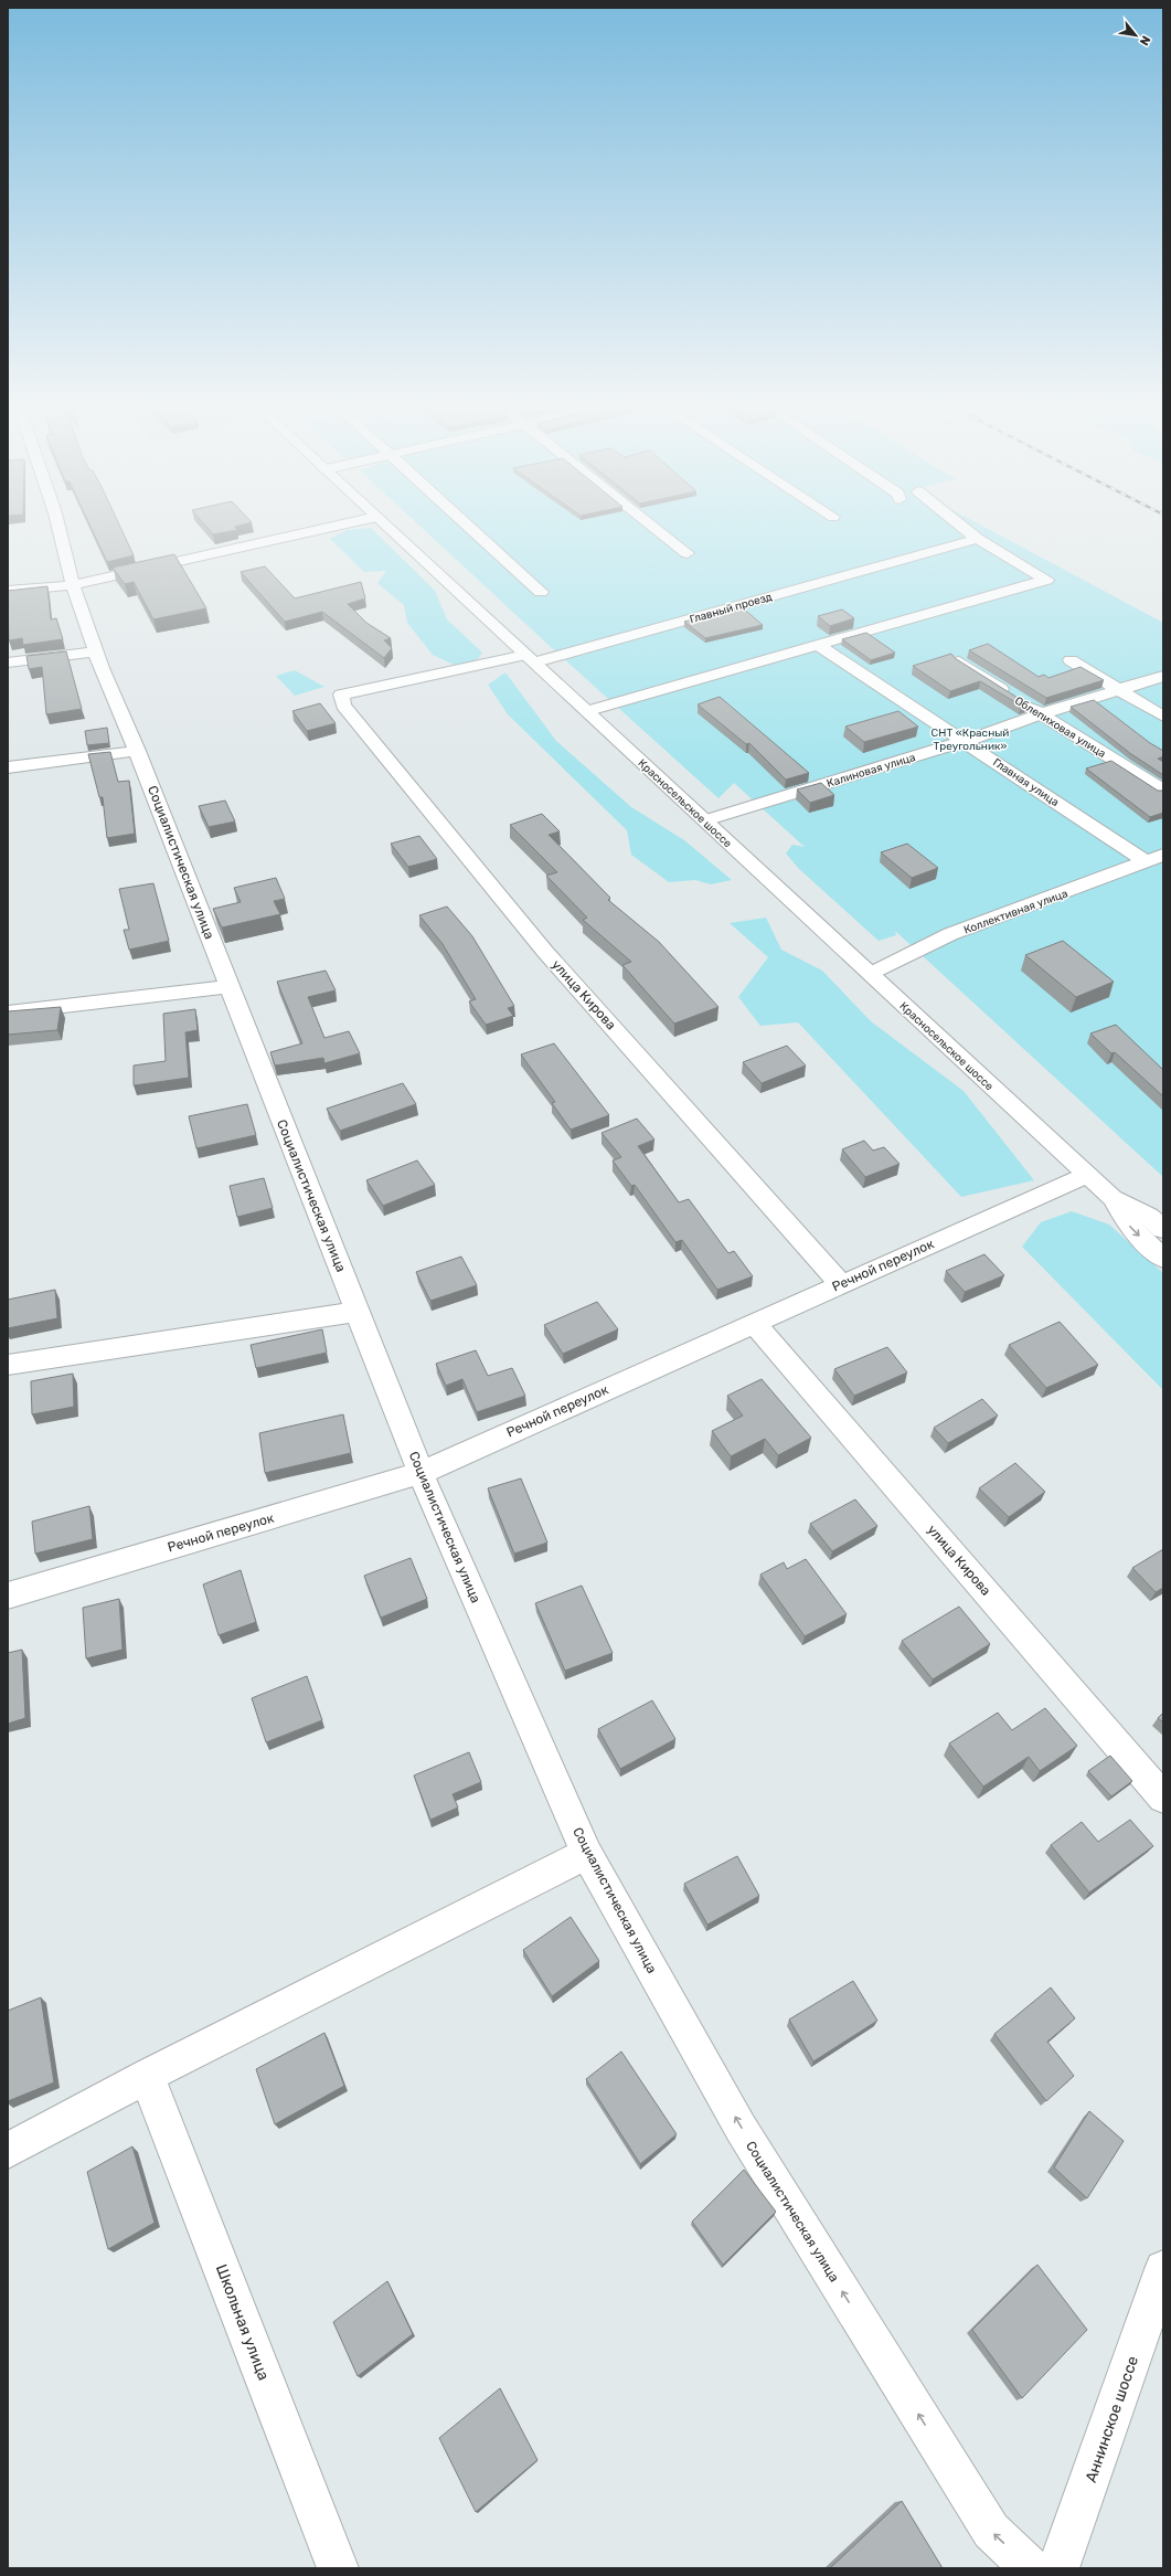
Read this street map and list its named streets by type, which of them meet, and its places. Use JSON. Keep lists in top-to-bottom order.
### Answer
{
  "streets": {
    "main road": [
      "Главный проезд",
      "Облепиховая улица",
      "Калиновая улица",
      "Главная улица",
      "Красносельское шоссе",
      "Социалистическая улица",
      "Коллективная улица",
      "улица Кирова",
      "Речной переулок",
      "Школьная улица",
      "Аннинское шоссе"
    ]
  },
  "crossings": [
    ["Главный проезд", "Красносельское шоссе"],
    ["Главный проезд", "улица Кирова"],
    ["Облепиховая улица", "Калиновая улица"],
    ["Калиновая улица", "Главная улица"],
    ["Калиновая улица", "Красносельское шоссе"],
    ["Главная улица", "Коллективная улица"],
    ["Красносельское шоссе", "Коллективная улица"],
    ["Красносельское шоссе", "Речной переулок"],
    ["Социалистическая улица", "Речной переулок"],
    ["улица Кирова", "Речной переулок"]
  ],
  "one_way": ["Социалистическая улица"],
  "parks": ["СНТ «Красный Треугольник»"],
  "north": "bottom right"
}
